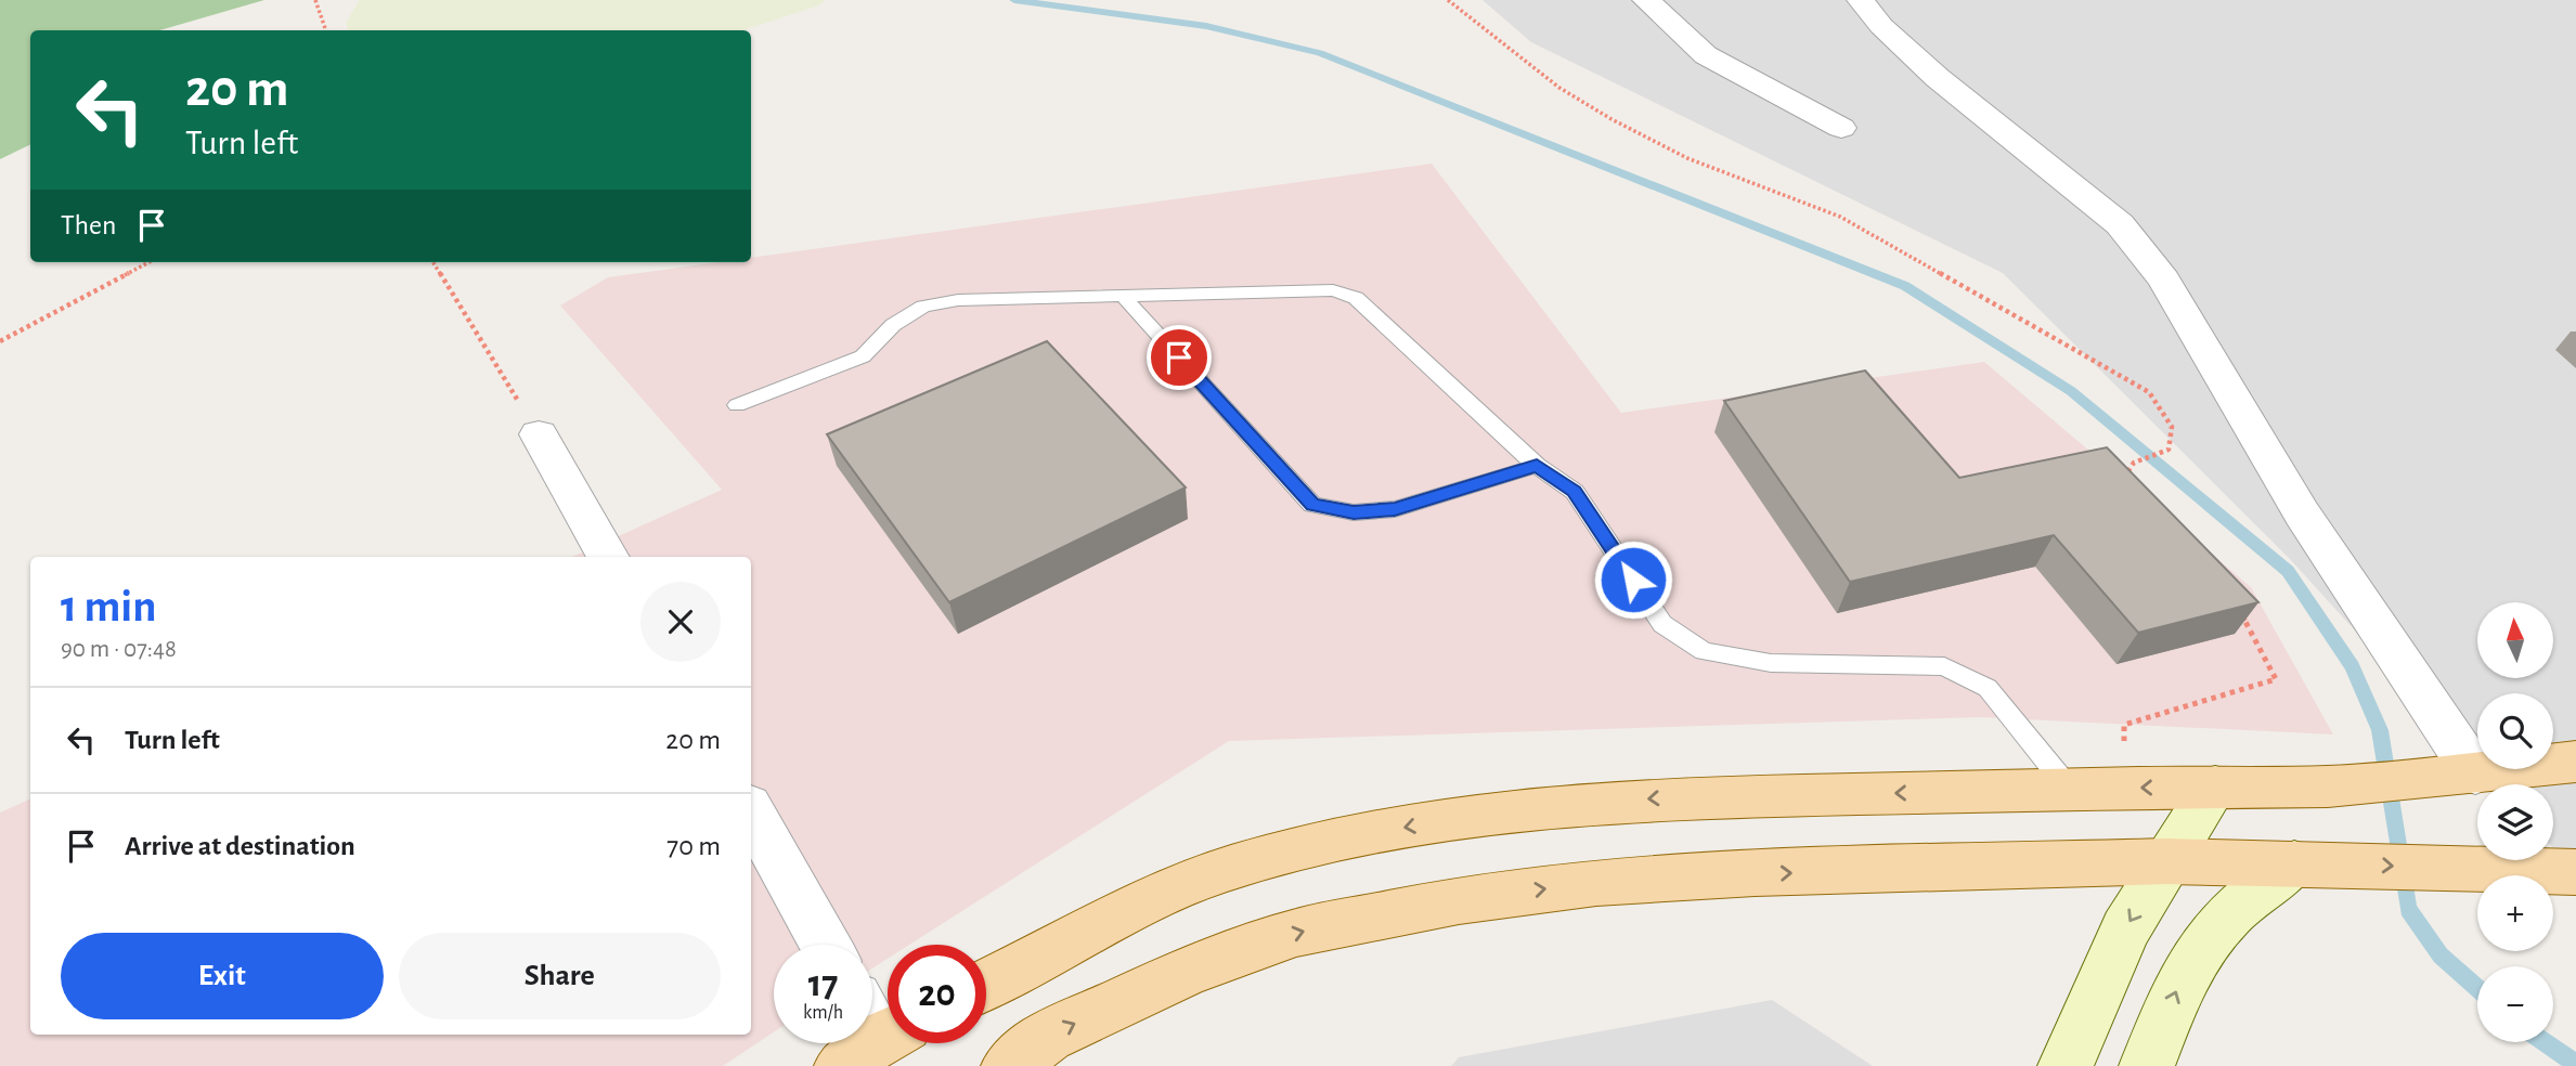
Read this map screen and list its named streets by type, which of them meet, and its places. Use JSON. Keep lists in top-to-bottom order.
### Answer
{
  "north": "top",
  "page": {
    "turn": ["20 m", "Turn left"],
    "then": "Then",
    "heading": ["1 min", "90 m · 07:48"],
    "map_buttons": ["+", "−"],
    "list": [
      {
        "name": "Turn left",
        "value": "20 m"
      },
      {
        "name": "Arrive at destination",
        "value": "70 m"
      }
    ],
    "buttons": ["Exit", "Share"],
    "speed": "17 km/h",
    "limit": "20"
  }
}
